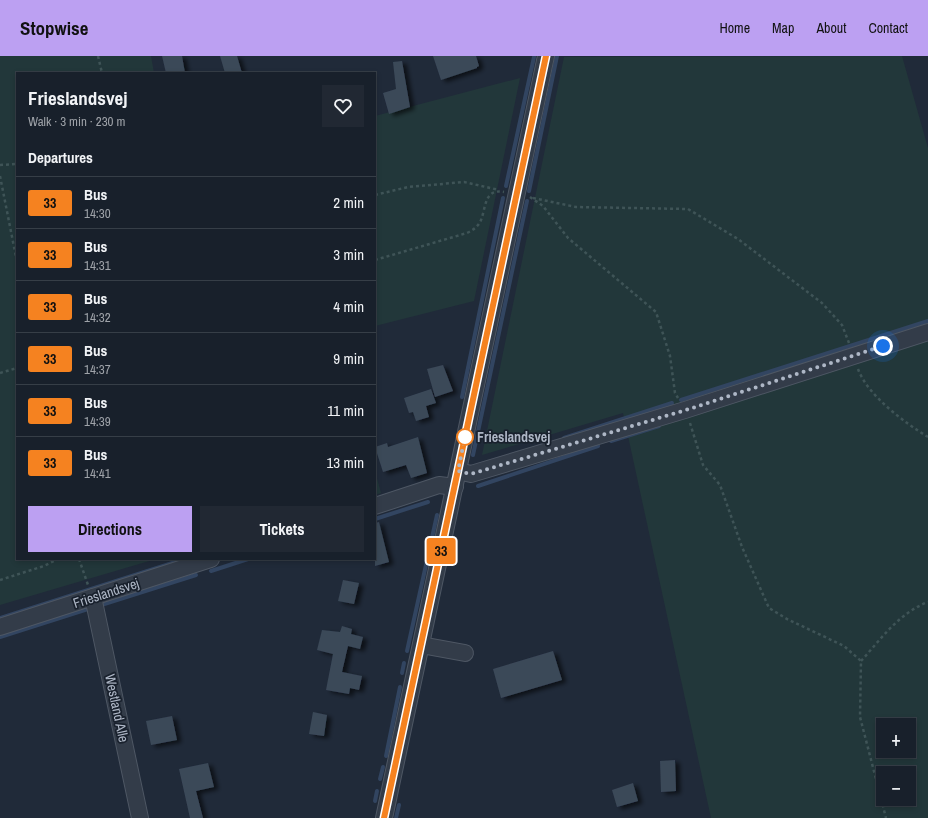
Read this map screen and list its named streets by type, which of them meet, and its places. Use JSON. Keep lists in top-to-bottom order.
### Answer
{
  "streets": {
    "street": ["Frieslandsvej", "Westland Alle"]
  },
  "crossings": [
    ["Frieslandsvej", "Westland Alle"]
  ],
  "places": ["Frieslandsvej"],
  "lines": ["bus line 33"],
  "page": {
    "header": "Stopwise",
    "nav": [
      "Home",
      "Map",
      "About",
      "Contact"
    ],
    "on_map": "33",
    "heading": [
      ["Frieslandsvej", "Walk · 3 min · 230 m"],
      "Departures"
    ],
    "list": [
      {
        "mark": "33",
        "name": "Bus",
        "note": "14:30",
        "value": "2 min"
      },
      {
        "mark": "33",
        "name": "Bus",
        "note": "14:31",
        "value": "3 min"
      },
      {
        "mark": "33",
        "name": "Bus",
        "note": "14:32",
        "value": "4 min"
      },
      {
        "mark": "33",
        "name": "Bus",
        "note": "14:37",
        "value": "9 min"
      },
      {
        "mark": "33",
        "name": "Bus",
        "note": "14:39",
        "value": "11 min"
      },
      {
        "mark": "33",
        "name": "Bus",
        "note": "14:41",
        "value": "13 min"
      }
    ],
    "buttons": ["Directions", "Tickets"],
    "map_buttons": ["+", "−"]
  }
}
